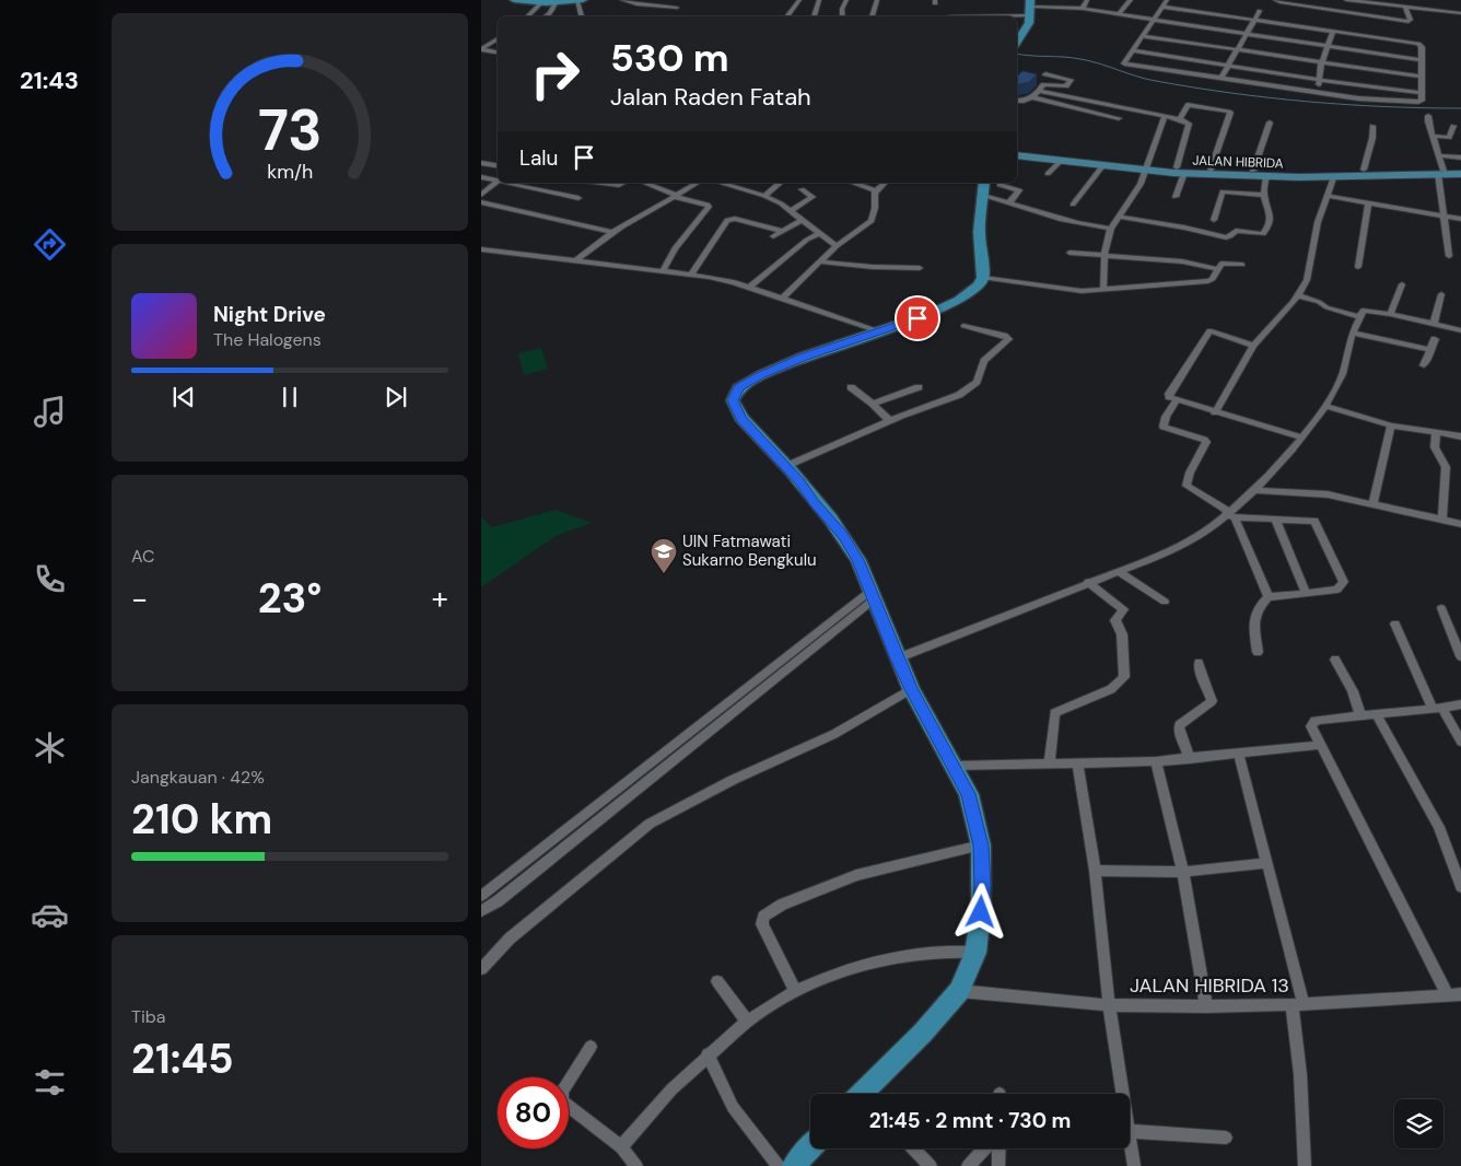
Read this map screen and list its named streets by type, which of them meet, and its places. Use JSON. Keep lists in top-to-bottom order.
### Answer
{
  "streets": {
    "main road": ["JALAN HIBRIDA"],
    "street": ["JALAN HIBRIDA 13"]
  },
  "places": {
    "school or university": ["UIN Fatmawati Sukarno Bengkulu"]
  },
  "page": {
    "tabs": "21:43",
    "turn": ["530 m", "Jalan Raden Fatah"],
    "then": "Lalu",
    "song": ["Night Drive", "The Halogens"],
    "tile": [
      "AC",
      ["Jangkauan · 42%", "210 km"],
      ["Tiba", "21:45"]
    ],
    "heat": ["−", "23°", "+"],
    "limit": "80",
    "trip": "21:45 · 2 mnt · 730 m",
    "gauge": ["73", "km/h"]
  }
}
